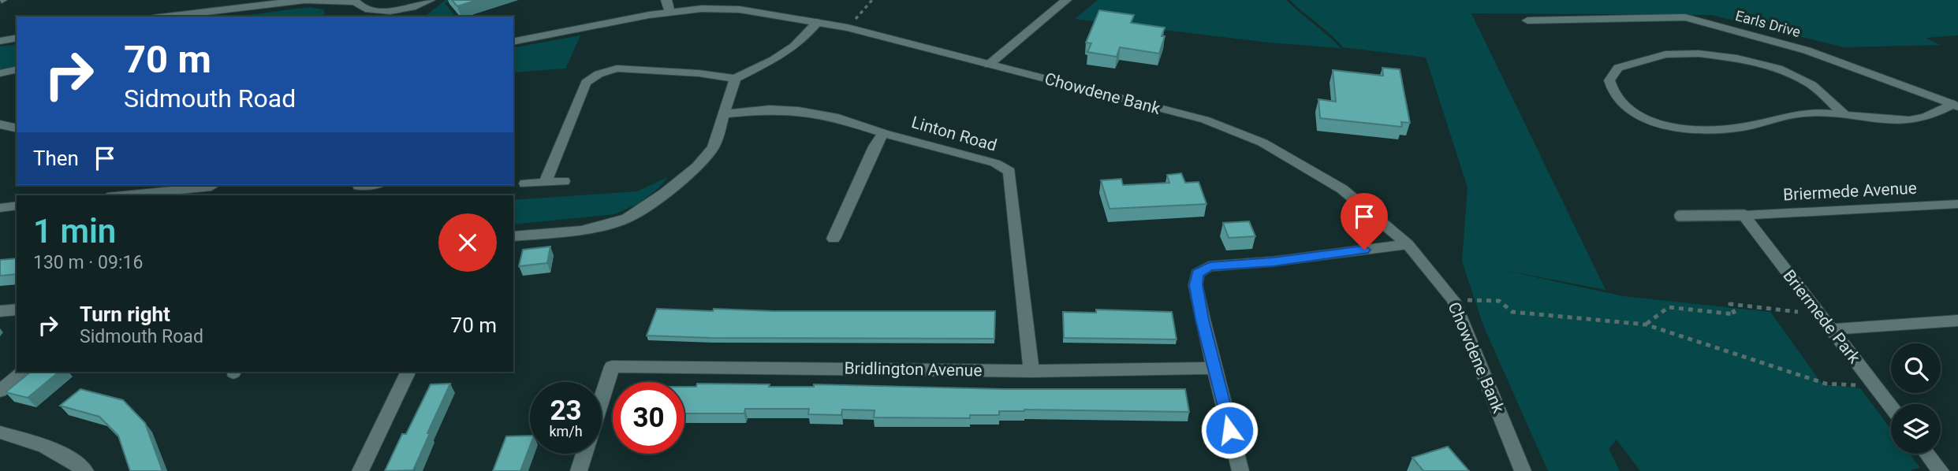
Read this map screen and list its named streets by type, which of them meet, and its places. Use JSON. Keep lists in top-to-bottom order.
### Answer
{
  "streets": {
    "street": [
      "Earls Drive",
      "Chowdene Bank",
      "Linton Road",
      "Briermede Avenue",
      "Briermede Park",
      "Bridlington Avenue"
    ]
  },
  "crossings": [
    ["Linton Road", "Bridlington Avenue"],
    ["Briermede Avenue", "Briermede Park"]
  ],
  "page": {
    "turn": ["70 m", "Sidmouth Road"],
    "then": "Then",
    "heading": ["1 min", "130 m · 09:16"],
    "list": [
      {
        "name": "Turn right",
        "note": "Sidmouth Road",
        "value": "70 m"
      }
    ],
    "speed": "23 km/h",
    "limit": "30"
  }
}
